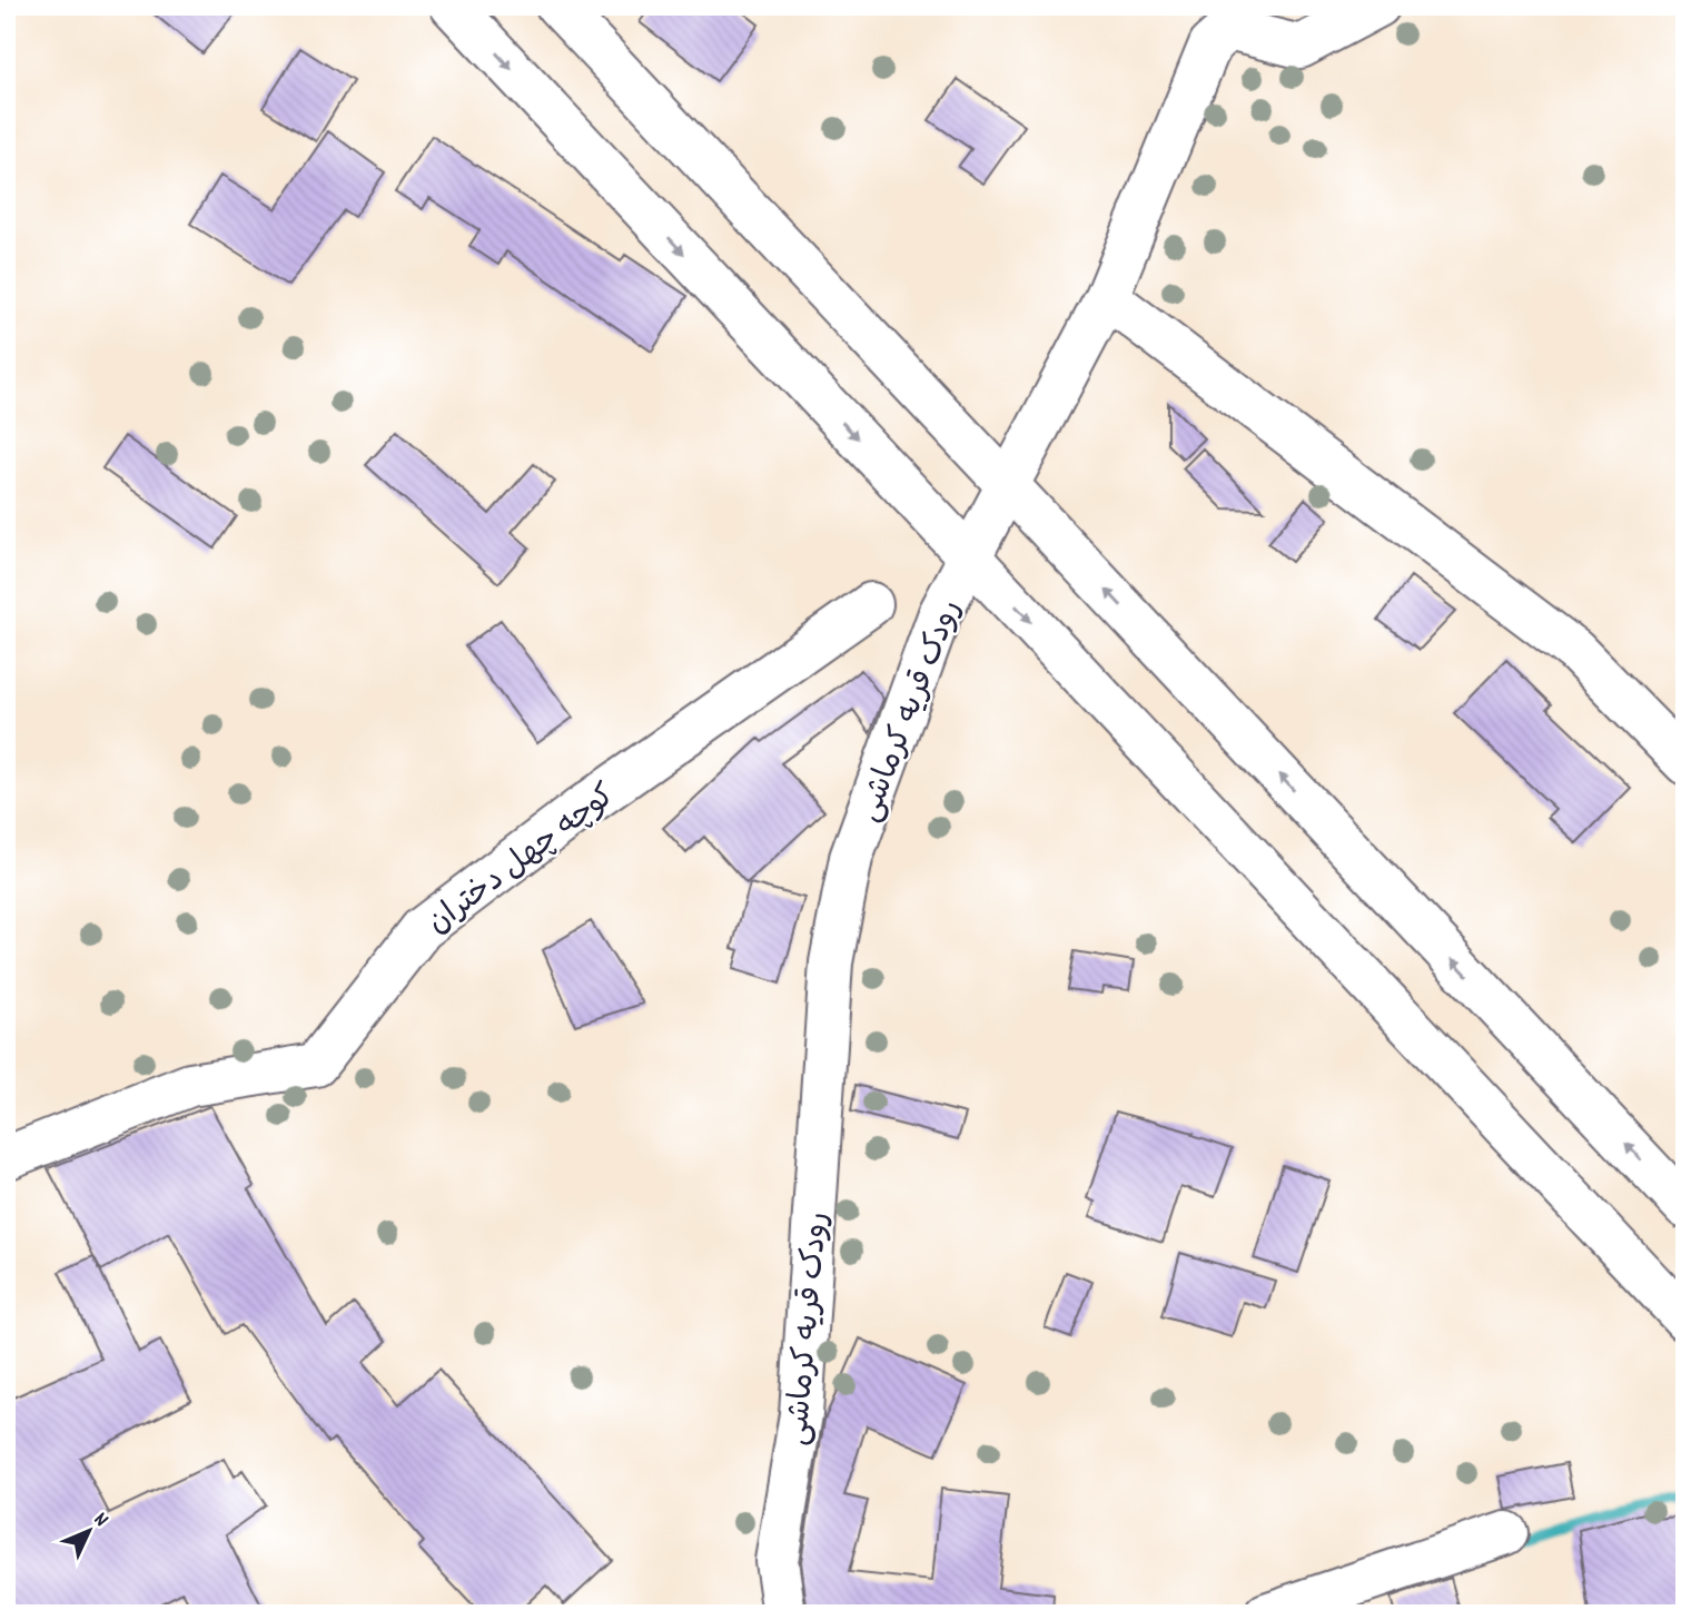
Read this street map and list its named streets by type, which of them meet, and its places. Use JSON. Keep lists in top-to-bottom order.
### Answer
{
  "streets": {
    "street": ["رودک قریه کرماشی", "کوچه چهل دختران"]
  },
  "north": "top right"
}
